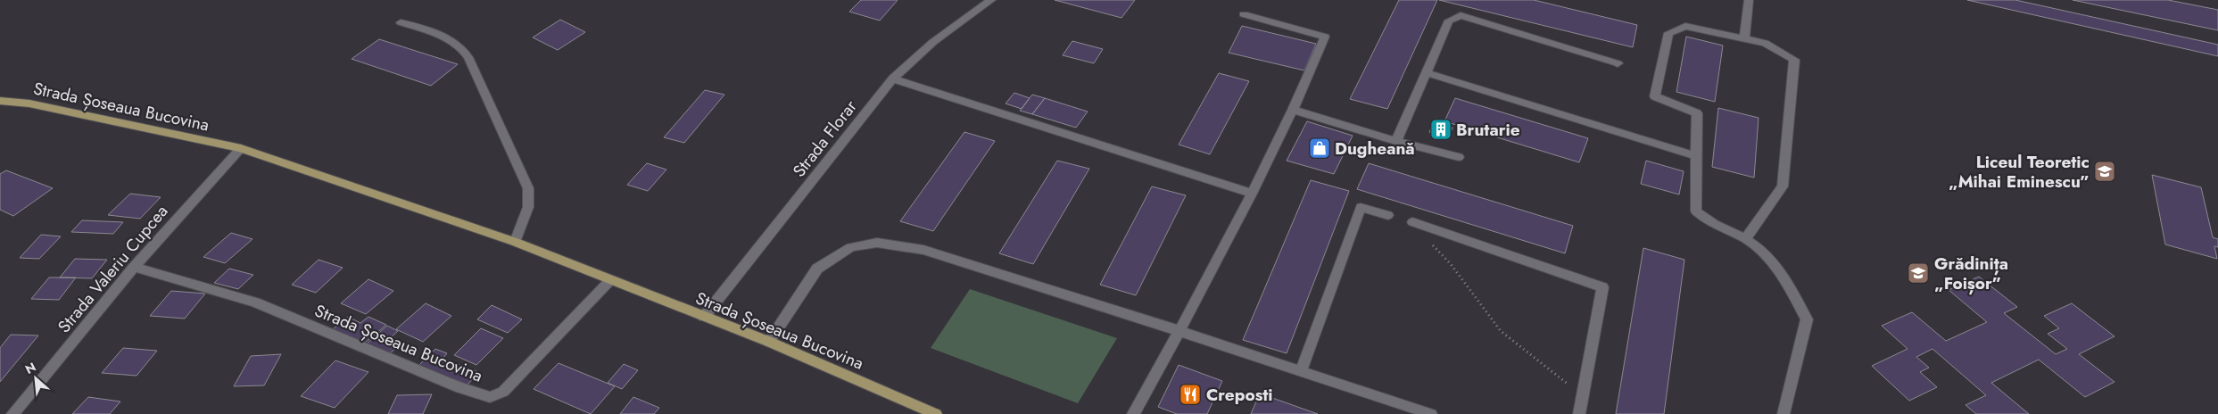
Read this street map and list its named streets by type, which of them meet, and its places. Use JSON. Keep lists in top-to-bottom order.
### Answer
{
  "streets": {
    "main road": ["Strada Șoseaua Bucovina"],
    "street": ["Strada Florar", "Strada Valeriu Cupcea"]
  },
  "crossings": [
    ["Strada Șoseaua Bucovina", "Strada Florar"],
    ["Strada Șoseaua Bucovina", "Strada Valeriu Cupcea"]
  ],
  "places": {
    "building": ["Brutarie"],
    "shop": ["Dugheană"],
    "school or university": ["Liceul Teoretic „Mihai Eminescu”", "Grădinița „Foișor”"],
    "restaurant": ["Creposti"]
  },
  "north": "top left"
}
